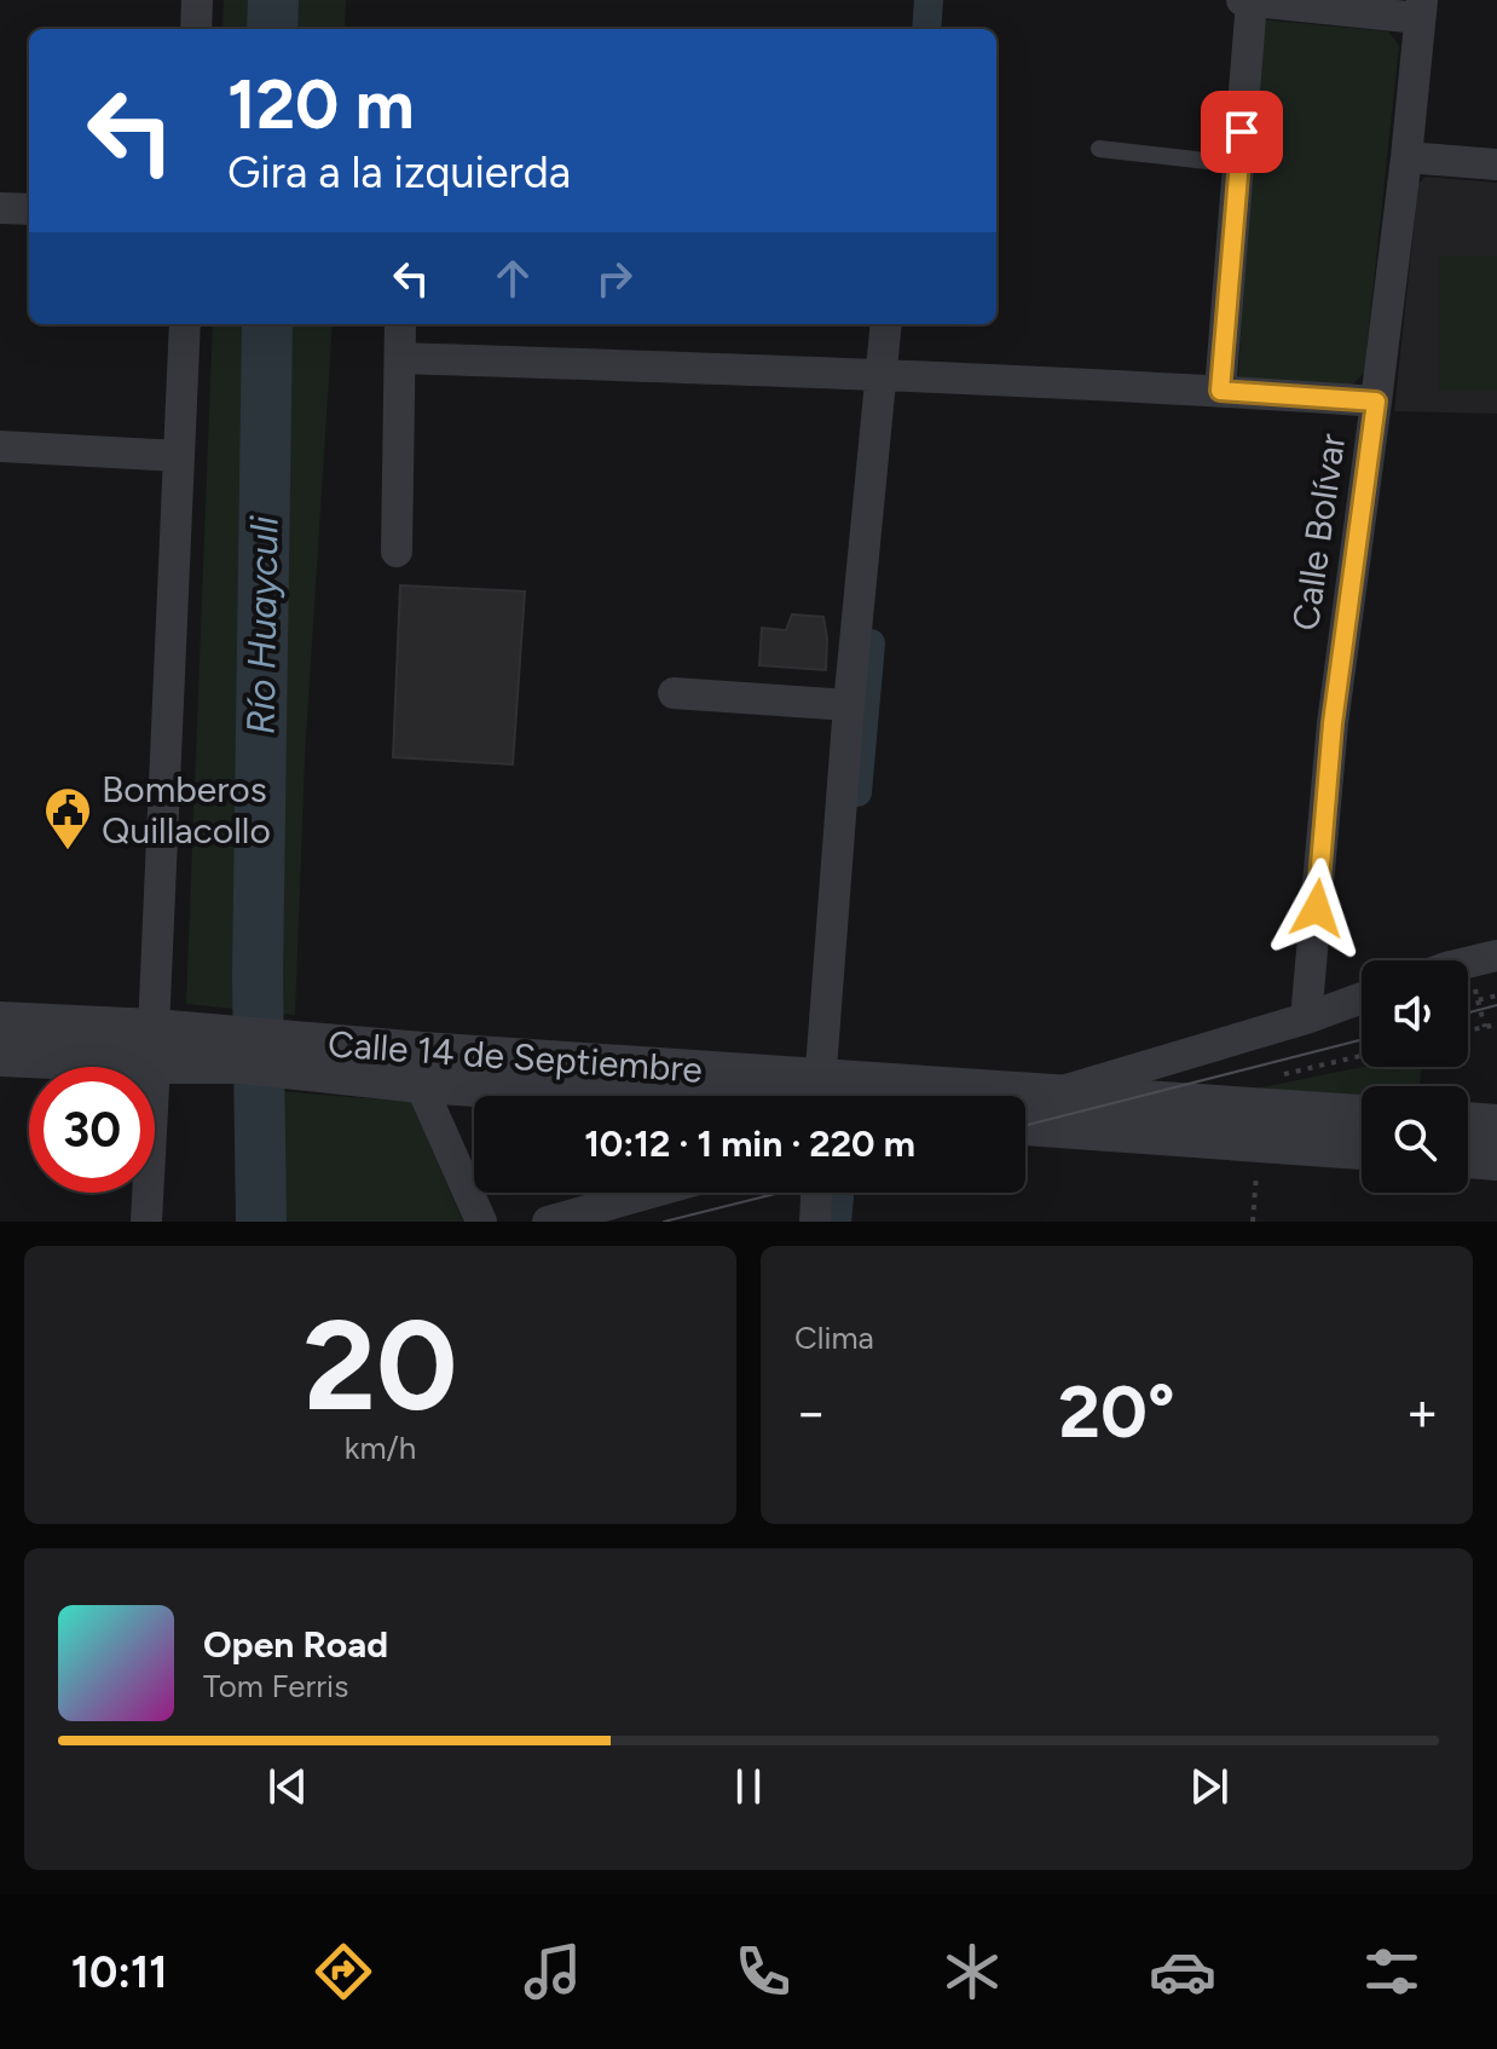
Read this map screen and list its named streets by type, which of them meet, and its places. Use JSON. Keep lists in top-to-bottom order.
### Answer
{
  "streets": {
    "street": ["Calle Bolívar", "Calle 14 de Septiembre"]
  },
  "water": ["Río Huayculi"],
  "places": {
    "public building": ["Bomberos Quillacollo"]
  },
  "page": {
    "turn": ["120 m", "Gira a la izquierda"],
    "limit": "30",
    "trip": "10:12 · 1 min · 220 m",
    "tile": [
      ["20", "km/h"],
      "Clima"
    ],
    "heat": ["−", "20°", "+"],
    "song": ["Open Road", "Tom Ferris"],
    "tabs": "10:11"
  }
}
